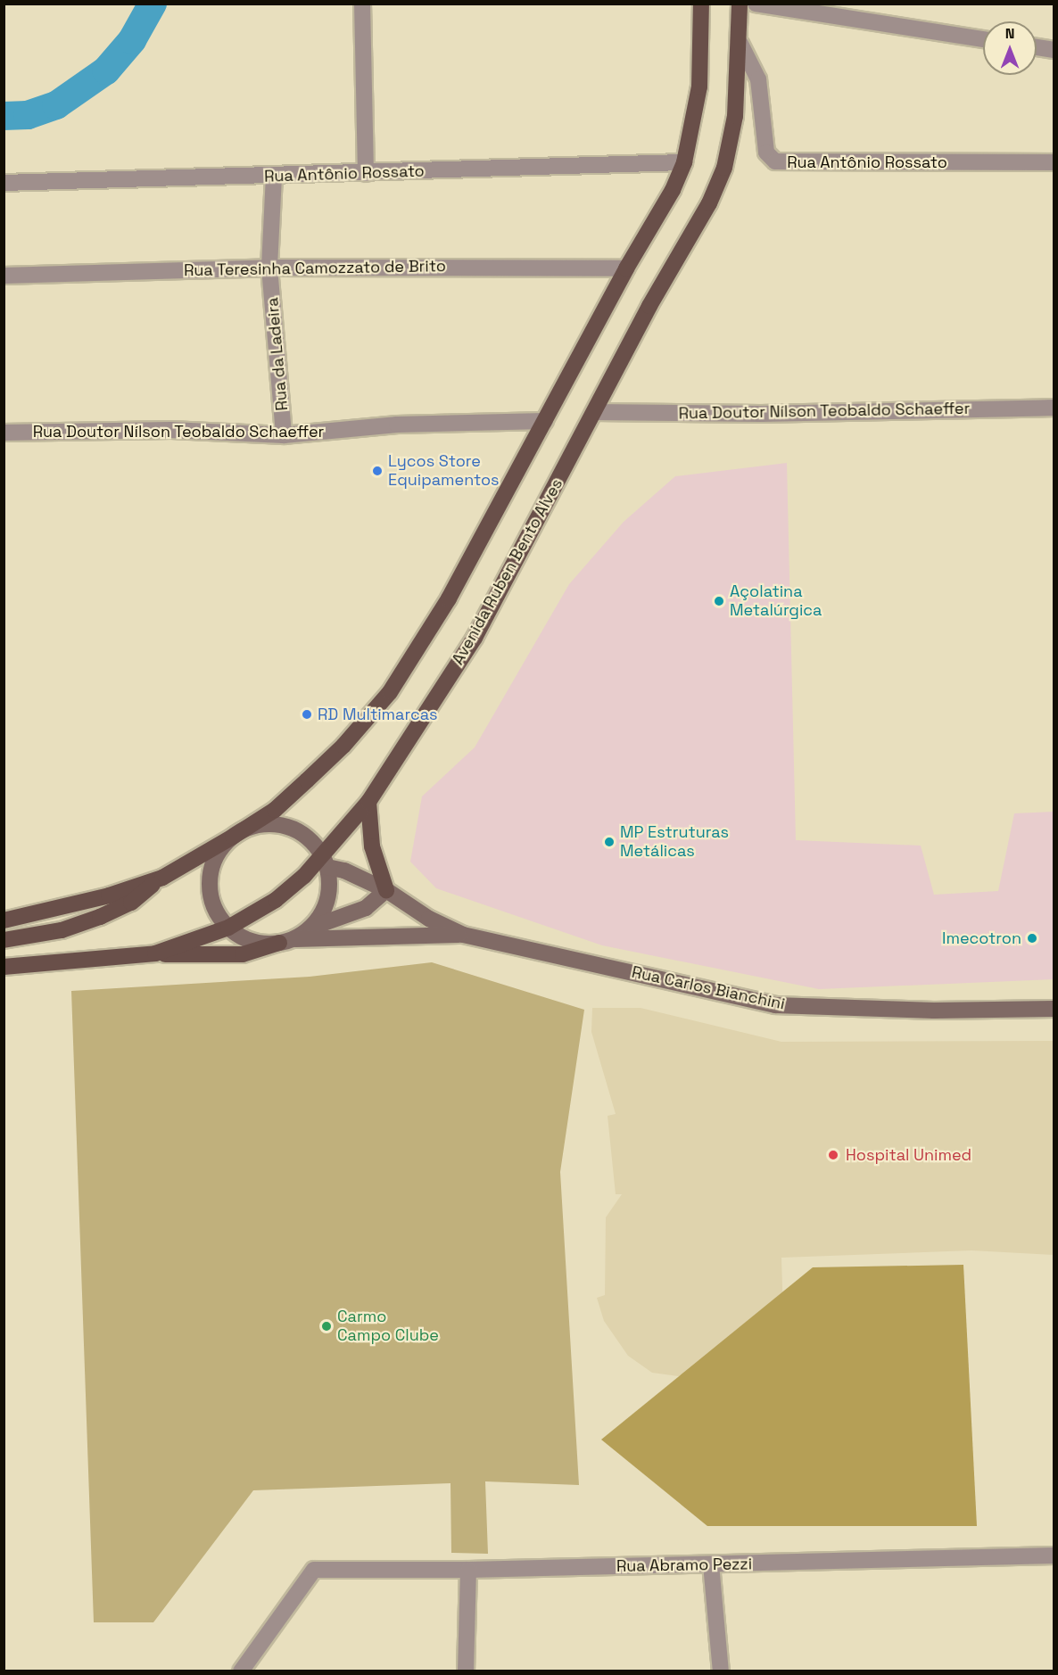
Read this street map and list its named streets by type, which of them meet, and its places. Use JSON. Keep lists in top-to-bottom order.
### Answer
{
  "streets": {
    "main road": ["Avenida Ruben Bento Alves"],
    "street": [
      "Rua Antônio Rossato",
      "Rua Teresinha Camozzato de Brito",
      "Rua da Ladeira",
      "Rua Doutor Nílson Teobaldo Schaeffer",
      "Rua Carlos Bianchini",
      "Rua Abramo Pezzi"
    ]
  },
  "crossings": [
    ["Rua Antônio Rossato", "Rua da Ladeira"],
    ["Rua Antônio Rossato", "Avenida Ruben Bento Alves"],
    ["Rua Teresinha Camozzato de Brito", "Rua da Ladeira"],
    ["Rua da Ladeira", "Rua Doutor Nílson Teobaldo Schaeffer"],
    ["Rua Doutor Nílson Teobaldo Schaeffer", "Avenida Ruben Bento Alves"],
    ["Avenida Ruben Bento Alves", "Rua Carlos Bianchini"]
  ],
  "places": [
    "Lycos Store Equipamentos",
    "Açolatina Metalúrgica",
    "RD Multimarcas",
    "MP Estruturas Metálicas",
    "Imecotron",
    "Hospital Unimed",
    "Carmo Campo Clube"
  ],
  "north": "top"
}
